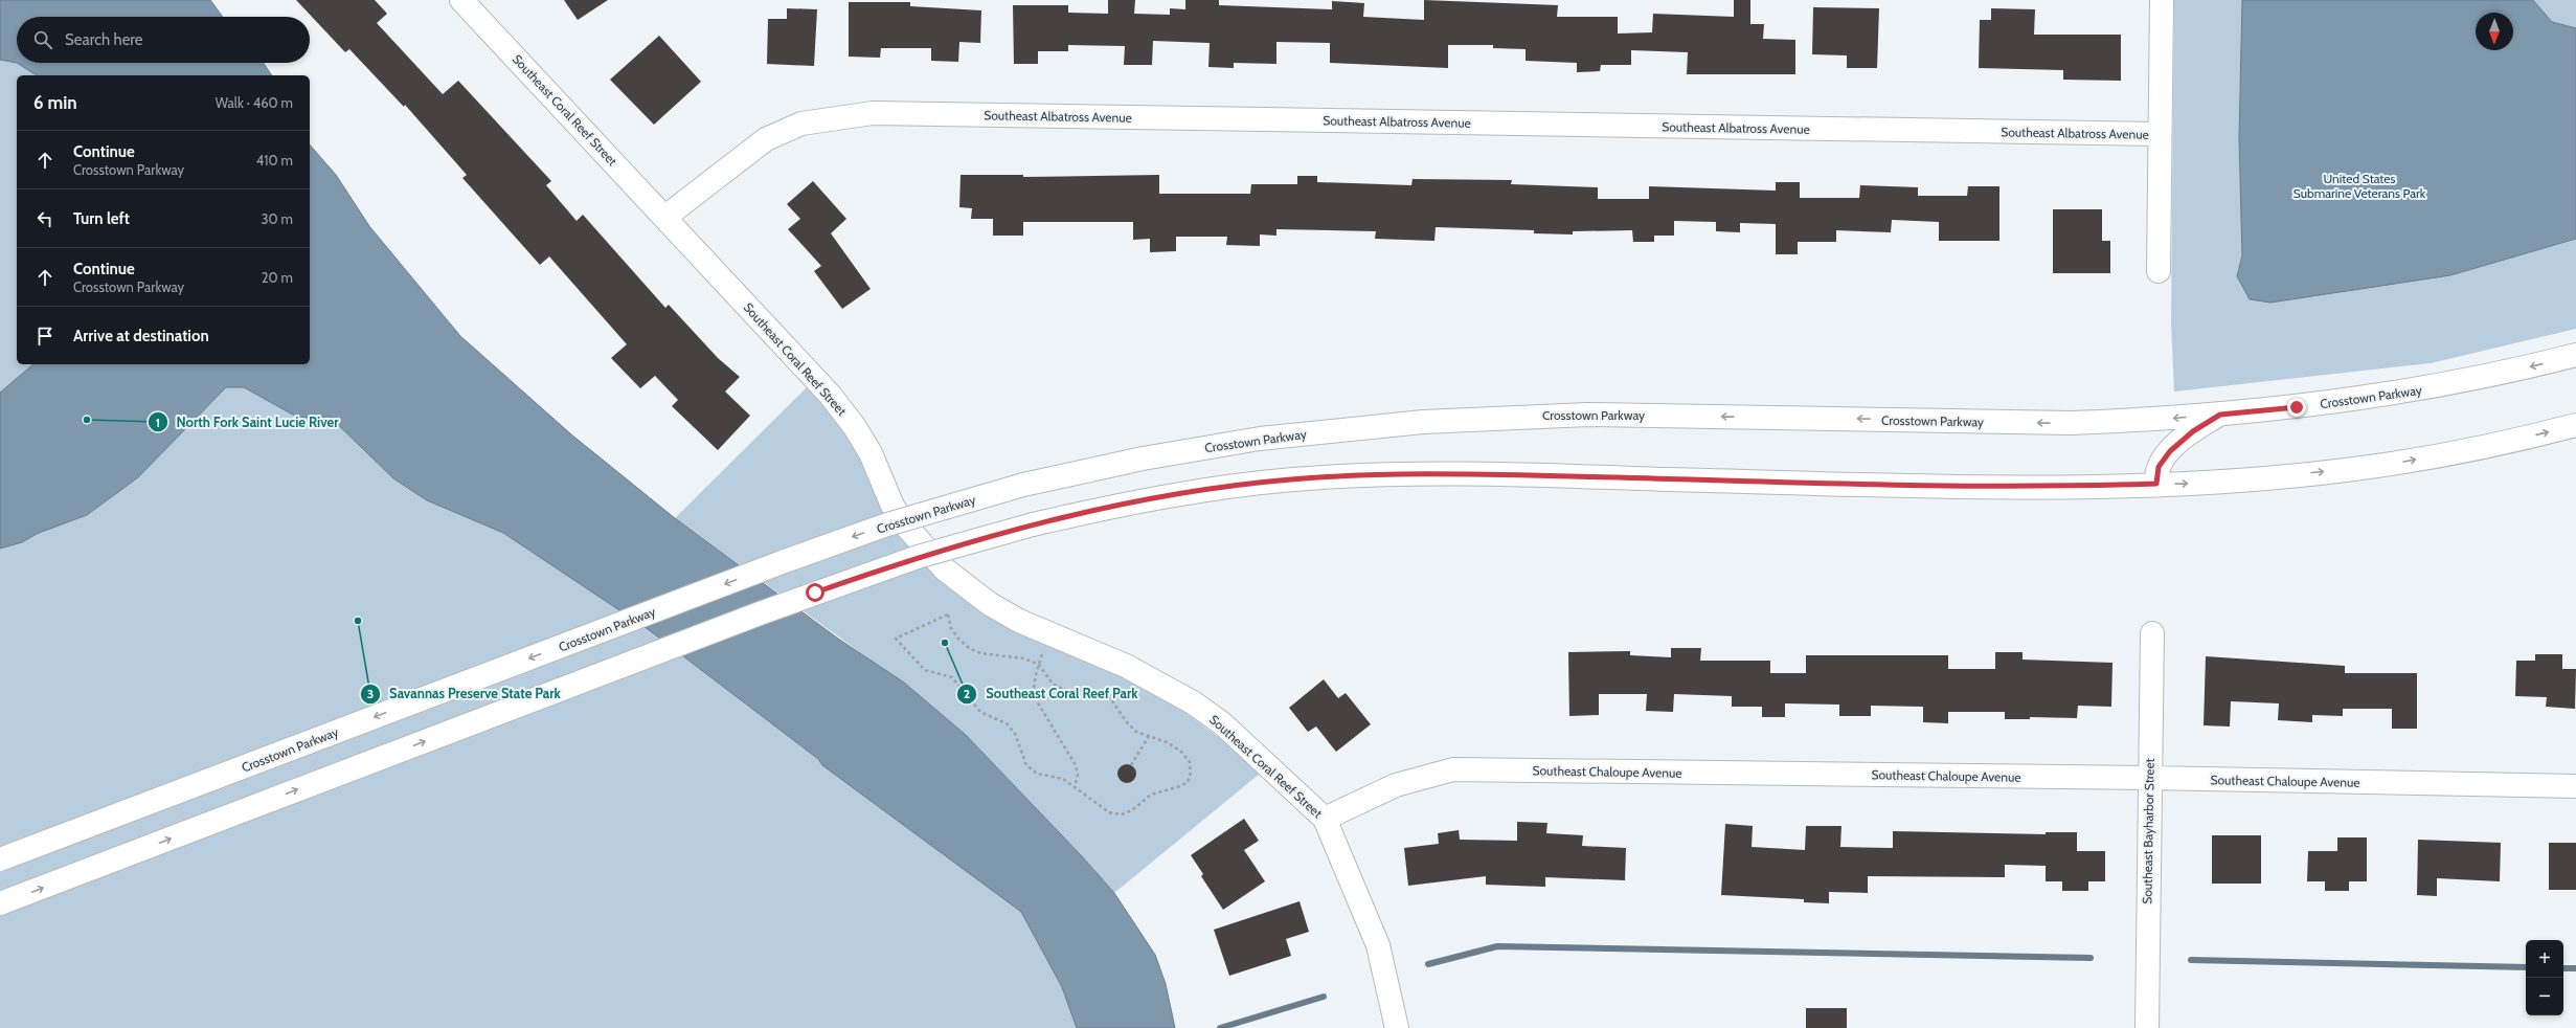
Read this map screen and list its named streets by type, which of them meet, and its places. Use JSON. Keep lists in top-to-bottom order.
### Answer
{
  "streets": {
    "main road": [
      "Southeast Coral Reef Street",
      "Southeast Albatross Avenue",
      "Crosstown Parkway",
      "Southeast Chaloupe Avenue",
      "Southeast Bayharbor Street"
    ]
  },
  "crossings": [
    ["Southeast Coral Reef Street", "Southeast Albatross Avenue"],
    ["Southeast Coral Reef Street", "Southeast Chaloupe Avenue"],
    ["Southeast Chaloupe Avenue", "Southeast Bayharbor Street"]
  ],
  "parks": ["United States Submarine Veterans Park"],
  "places": ["North Fork Saint Lucie River", "Savannas Preserve State Park", "Southeast Coral Reef Park"],
  "north": "bottom",
  "page": {
    "search": "Search here",
    "heading": ["6 min", "Walk · 460 m"],
    "list": [
      ["Continue", "Crosstown Parkway", "410 m"],
      ["Turn left", "30 m"],
      ["Continue", "Crosstown Parkway", "20 m"],
      "Arrive at destination"
    ],
    "map_buttons": ["+", "−"]
  }
}
